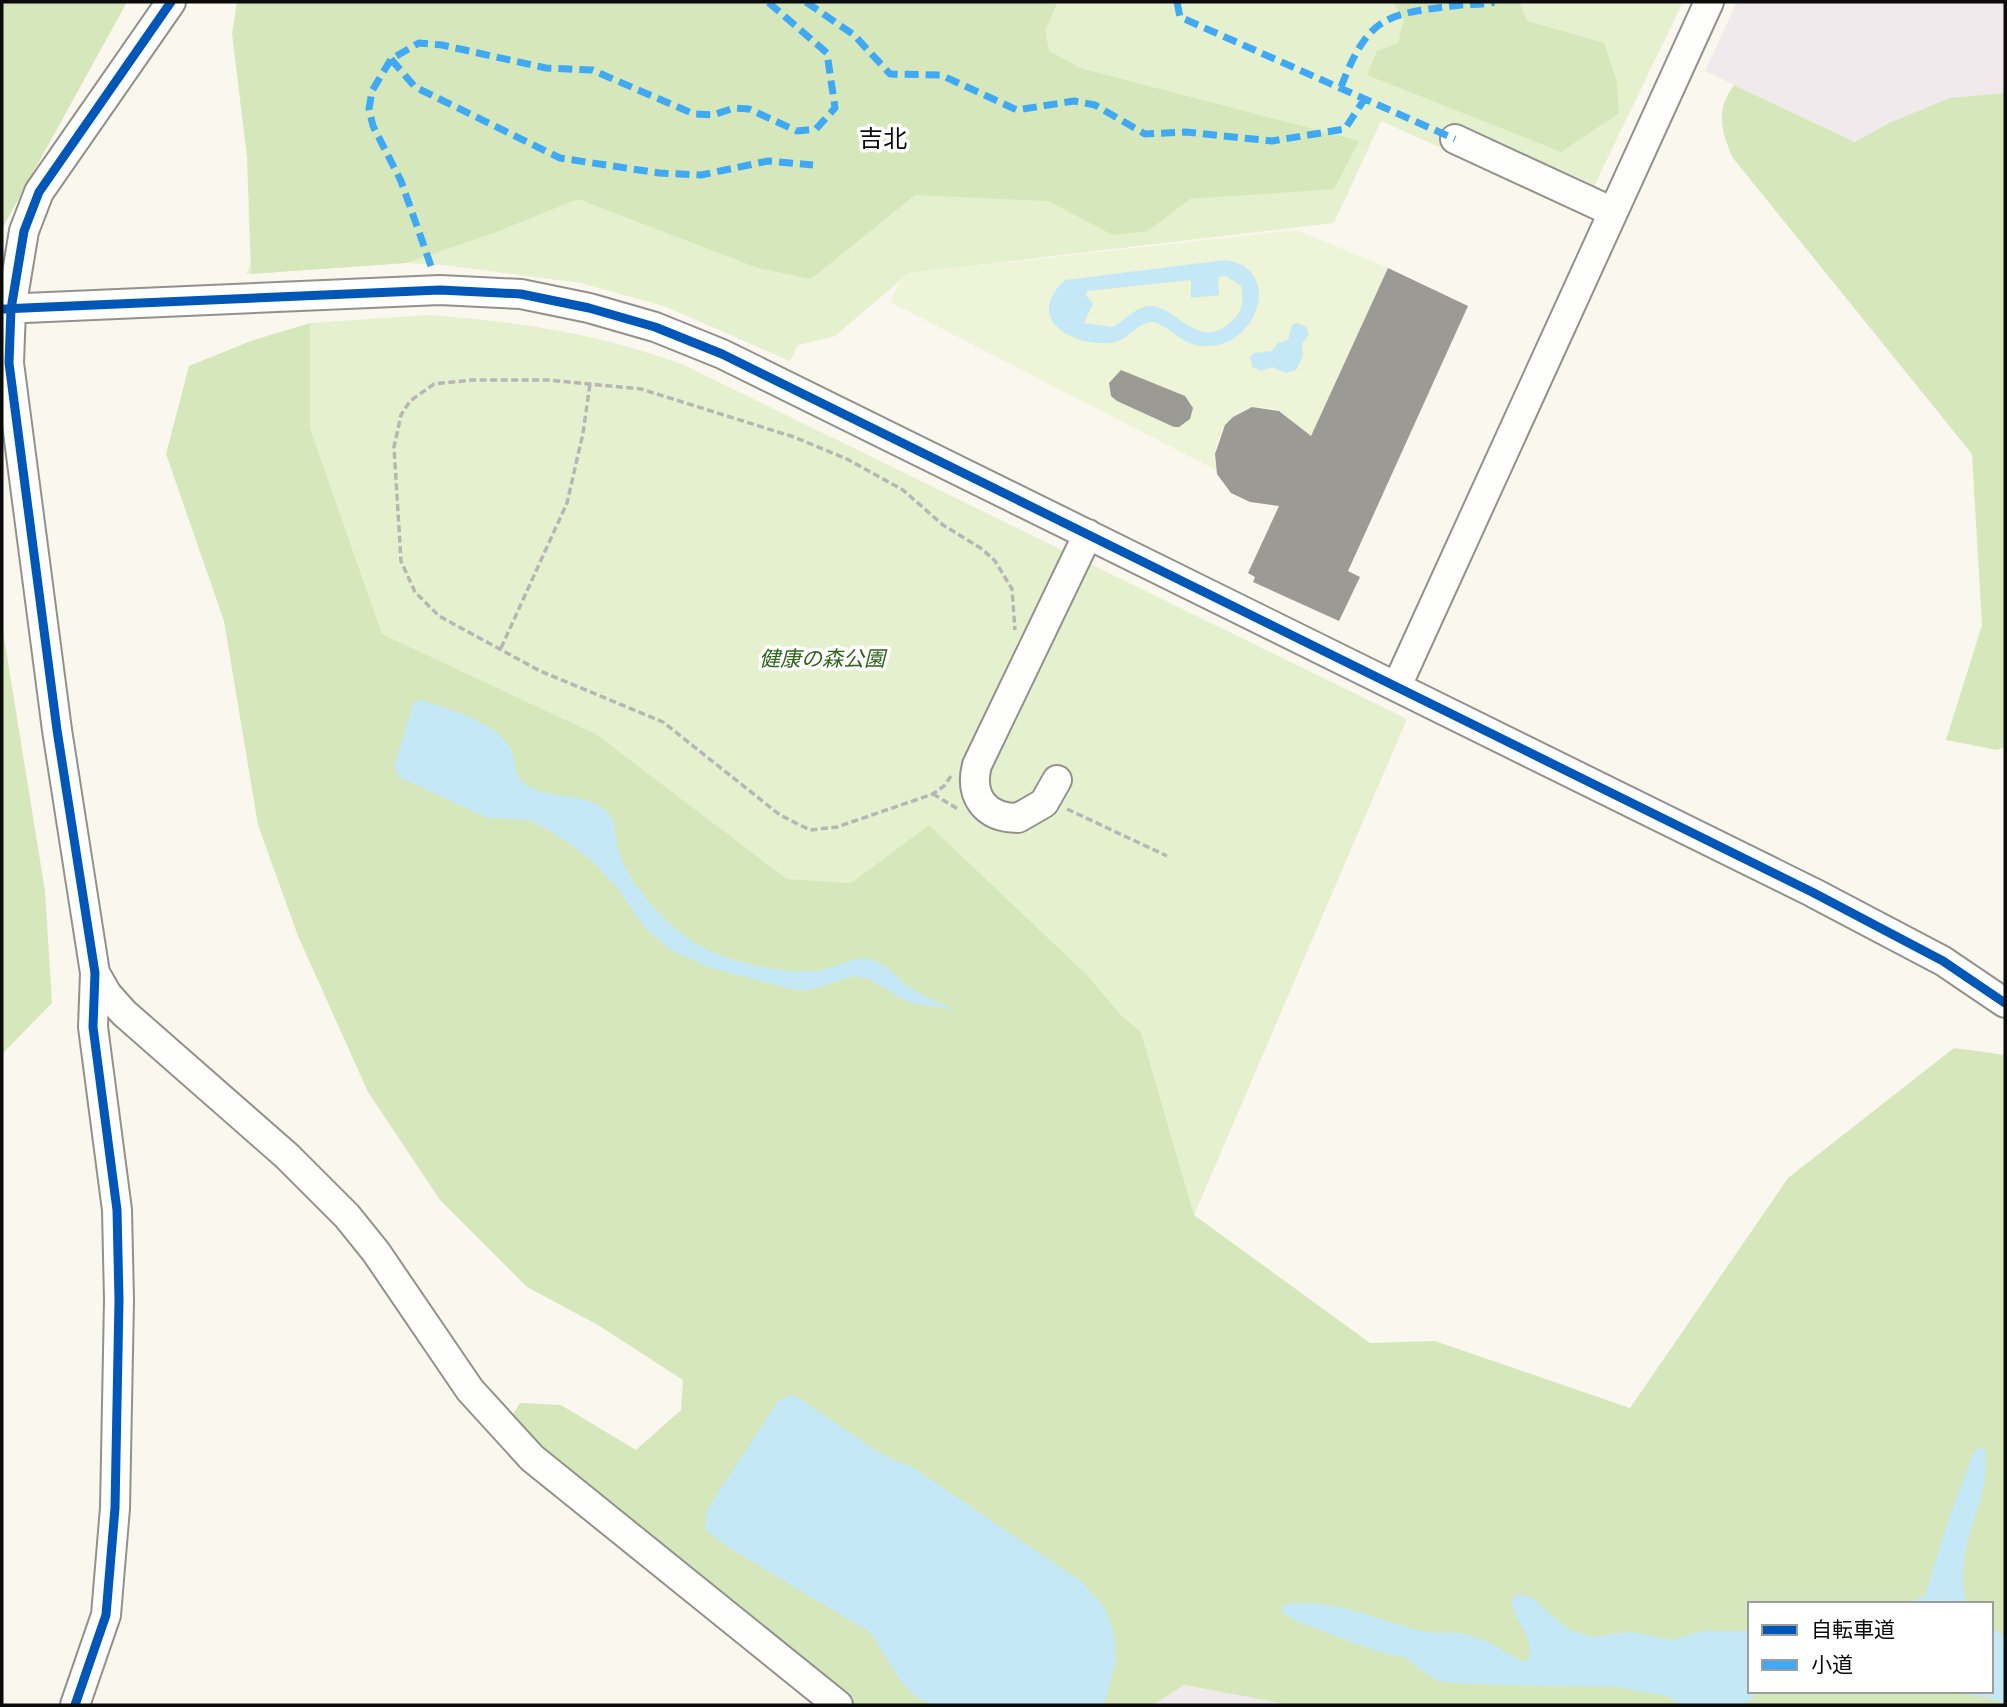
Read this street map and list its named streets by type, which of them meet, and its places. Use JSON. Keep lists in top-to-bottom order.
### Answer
{
  "districts": ["吉北"],
  "parks": ["健康の森公園"],
  "legend": ["自転車道", "小道"]
}
